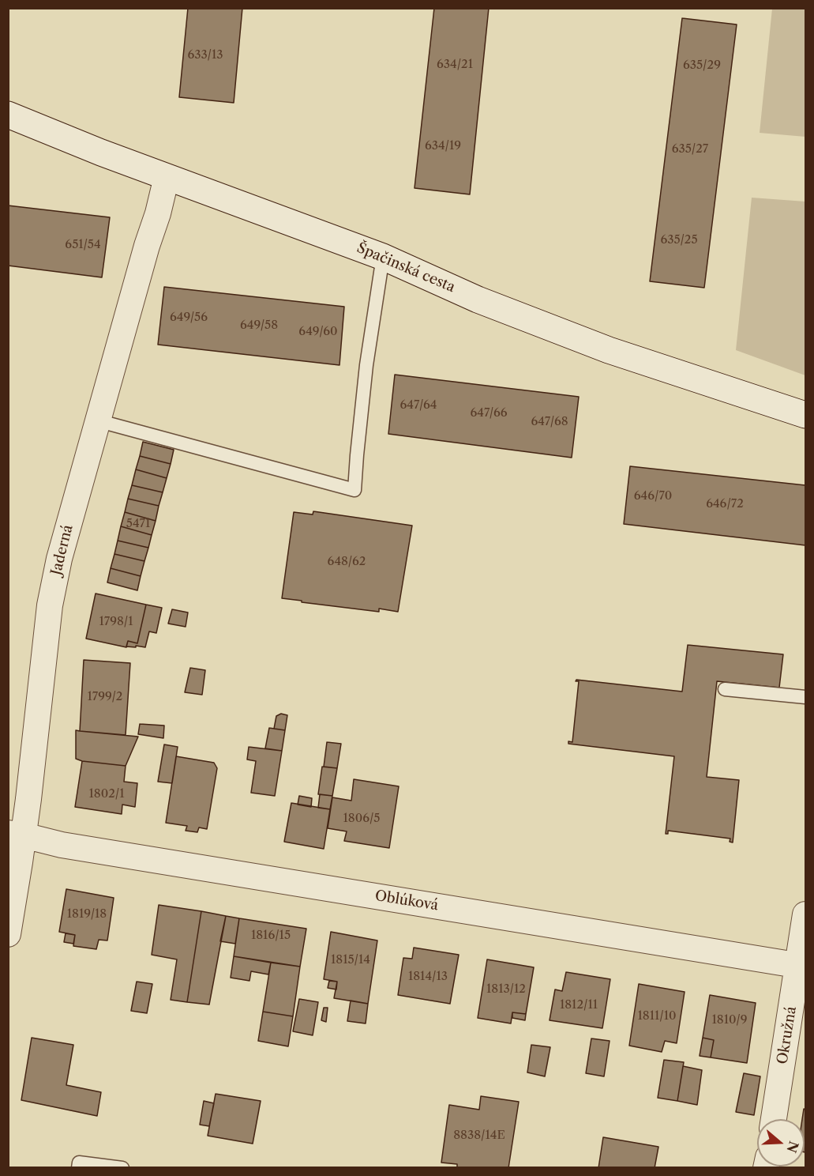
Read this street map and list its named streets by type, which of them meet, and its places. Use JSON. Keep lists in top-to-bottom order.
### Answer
{
  "streets": {
    "street": [
      "Špačinská cesta",
      "Jaderná",
      "Oblúková",
      "Okružná"
    ]
  },
  "crossings": [
    ["Špačinská cesta", "Jaderná"],
    ["Jaderná", "Oblúková"],
    ["Oblúková", "Okružná"]
  ],
  "house_numbers": [
    "633/13",
    "634/21",
    "635/29",
    "634/19",
    "635/27",
    "635/25",
    "651/54",
    "649/56",
    "649/58",
    "649/60",
    "647/64",
    "647/66",
    "647/68",
    "646/70",
    "646/72",
    "5471",
    "648/62",
    "1798/1",
    "1799/2",
    "1802/1",
    "1806/5",
    "1819/18",
    "1816/15",
    "1815/14",
    "1814/13",
    "1813/12",
    "1812/11",
    "1811/10",
    "1810/9",
    "8838/14E"
  ],
  "north": "right"
}
